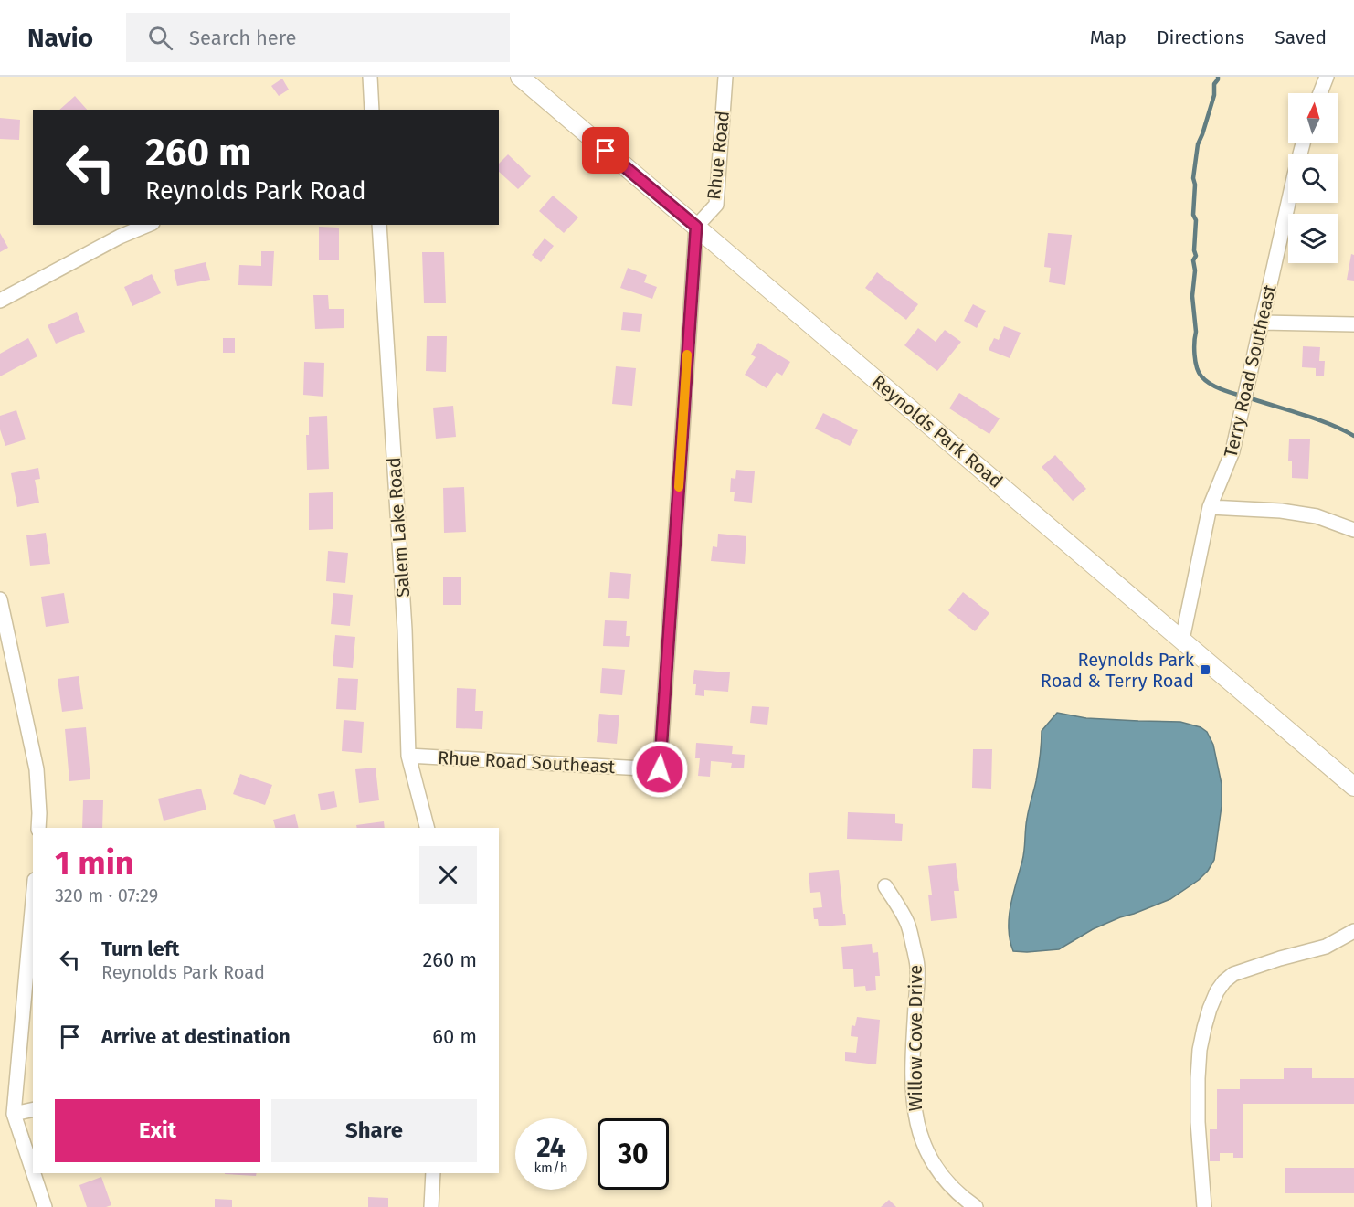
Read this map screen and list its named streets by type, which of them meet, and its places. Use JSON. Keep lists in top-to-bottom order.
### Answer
{
  "streets": {
    "main road": ["Reynolds Park Road"],
    "street": [
      "Rhue Road",
      "Terry Road Southeast",
      "Salem Lake Road",
      "Rhue Road Southeast",
      "Willow Cove Drive"
    ]
  },
  "crossings": [
    ["Rhue Road", "Reynolds Park Road"],
    ["Rhue Road", "Rhue Road Southeast"],
    ["Terry Road Southeast", "Reynolds Park Road"],
    ["Reynolds Park Road", "Rhue Road Southeast"],
    ["Salem Lake Road", "Rhue Road Southeast"]
  ],
  "places": {
    "transit": ["Reynolds Park Road & Terry Road"]
  },
  "north": "top",
  "page": {
    "header": "Navio",
    "search": "Search here",
    "nav": ["Map", "Directions", "Saved"],
    "turn": ["260 m", "Reynolds Park Road"],
    "heading": ["1 min", "320 m · 07:29"],
    "list": [
      {
        "name": "Turn left",
        "note": "Reynolds Park Road",
        "value": "260 m"
      },
      {
        "name": "Arrive at destination",
        "value": "60 m"
      }
    ],
    "buttons": ["Exit", "Share"],
    "speed": "24 km/h",
    "limit": "30"
  }
}
